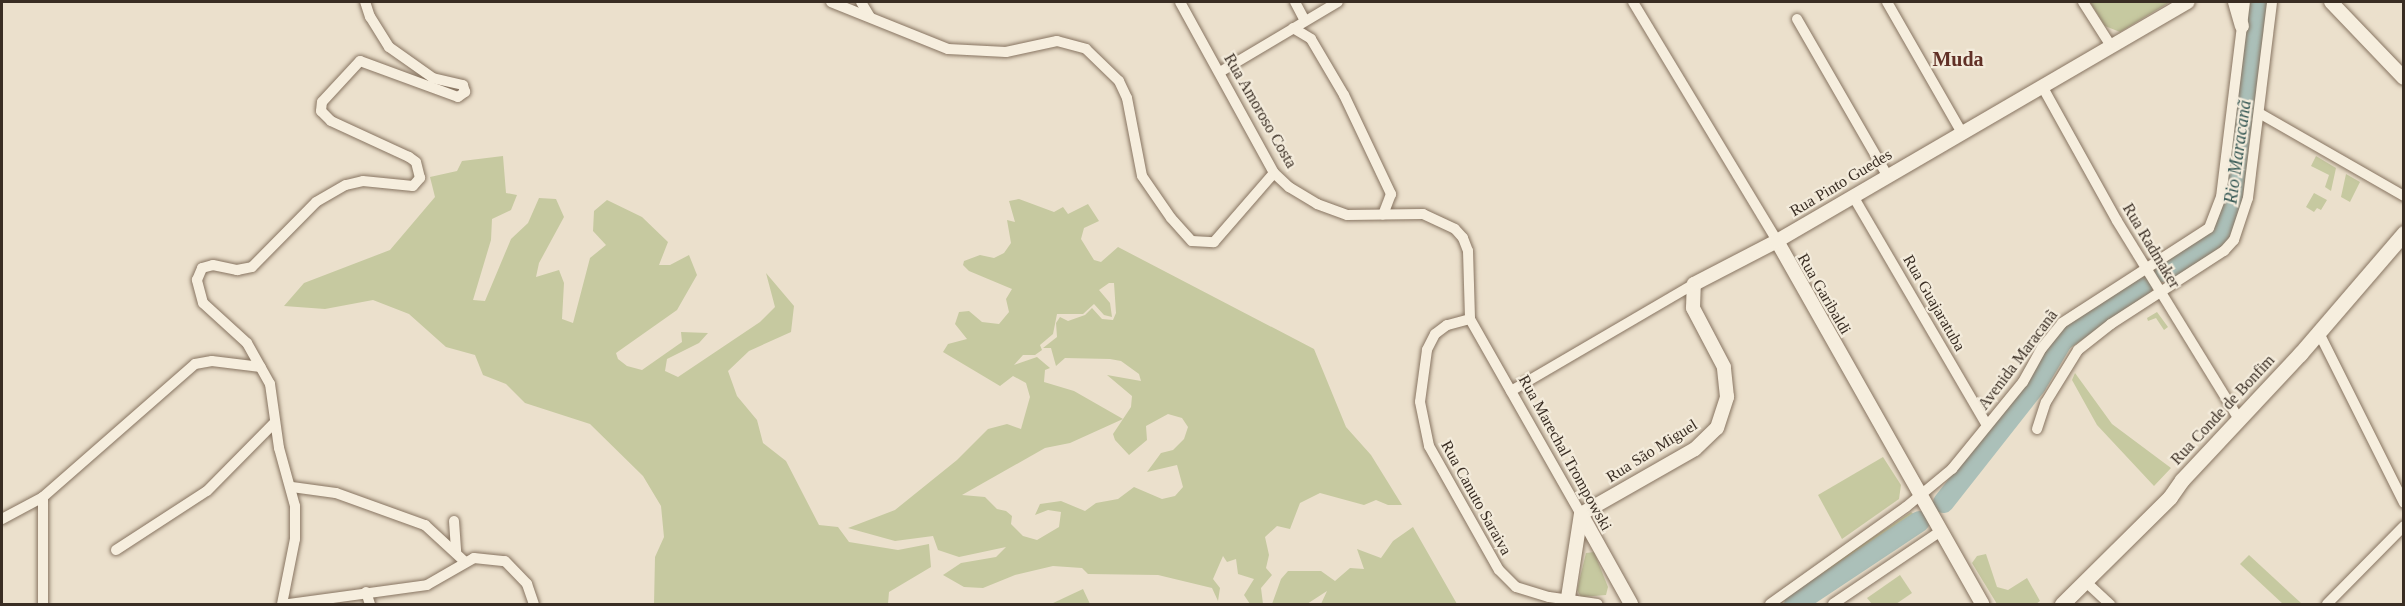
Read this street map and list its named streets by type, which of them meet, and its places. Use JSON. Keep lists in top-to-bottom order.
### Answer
{
  "streets": {
    "main road": ["Rua Conde de Bonfim"],
    "street": [
      "Rua Amoroso Costa",
      "Rua Pinto Guedes",
      "Rua Radmaker",
      "Rua Garibaldi",
      "Rua Guajaratuba",
      "Avenida Maracanã",
      "Rua São Miguel",
      "Rua Marechal Trompowski",
      "Rua Canuto Saraiva"
    ]
  },
  "crossings": [
    ["Rua Amoroso Costa", "Rua Marechal Trompowski"],
    ["Rua Amoroso Costa", "Rua Canuto Saraiva"],
    ["Rua Pinto Guedes", "Rua Radmaker"],
    ["Rua Pinto Guedes", "Rua Garibaldi"],
    ["Rua Pinto Guedes", "Rua Guajaratuba"],
    ["Rua Pinto Guedes", "Rua São Miguel"],
    ["Rua Pinto Guedes", "Rua Marechal Trompowski"],
    ["Rua Radmaker", "Avenida Maracanã"],
    ["Rua Radmaker", "Rua Conde de Bonfim"],
    ["Rua Garibaldi", "Avenida Maracanã"],
    ["Rua Guajaratuba", "Avenida Maracanã"],
    ["Rua São Miguel", "Rua Marechal Trompowski"],
    ["Rua Marechal Trompowski", "Rua Canuto Saraiva"]
  ],
  "districts": ["Muda"],
  "water": ["Rio Maracanã"]
}
